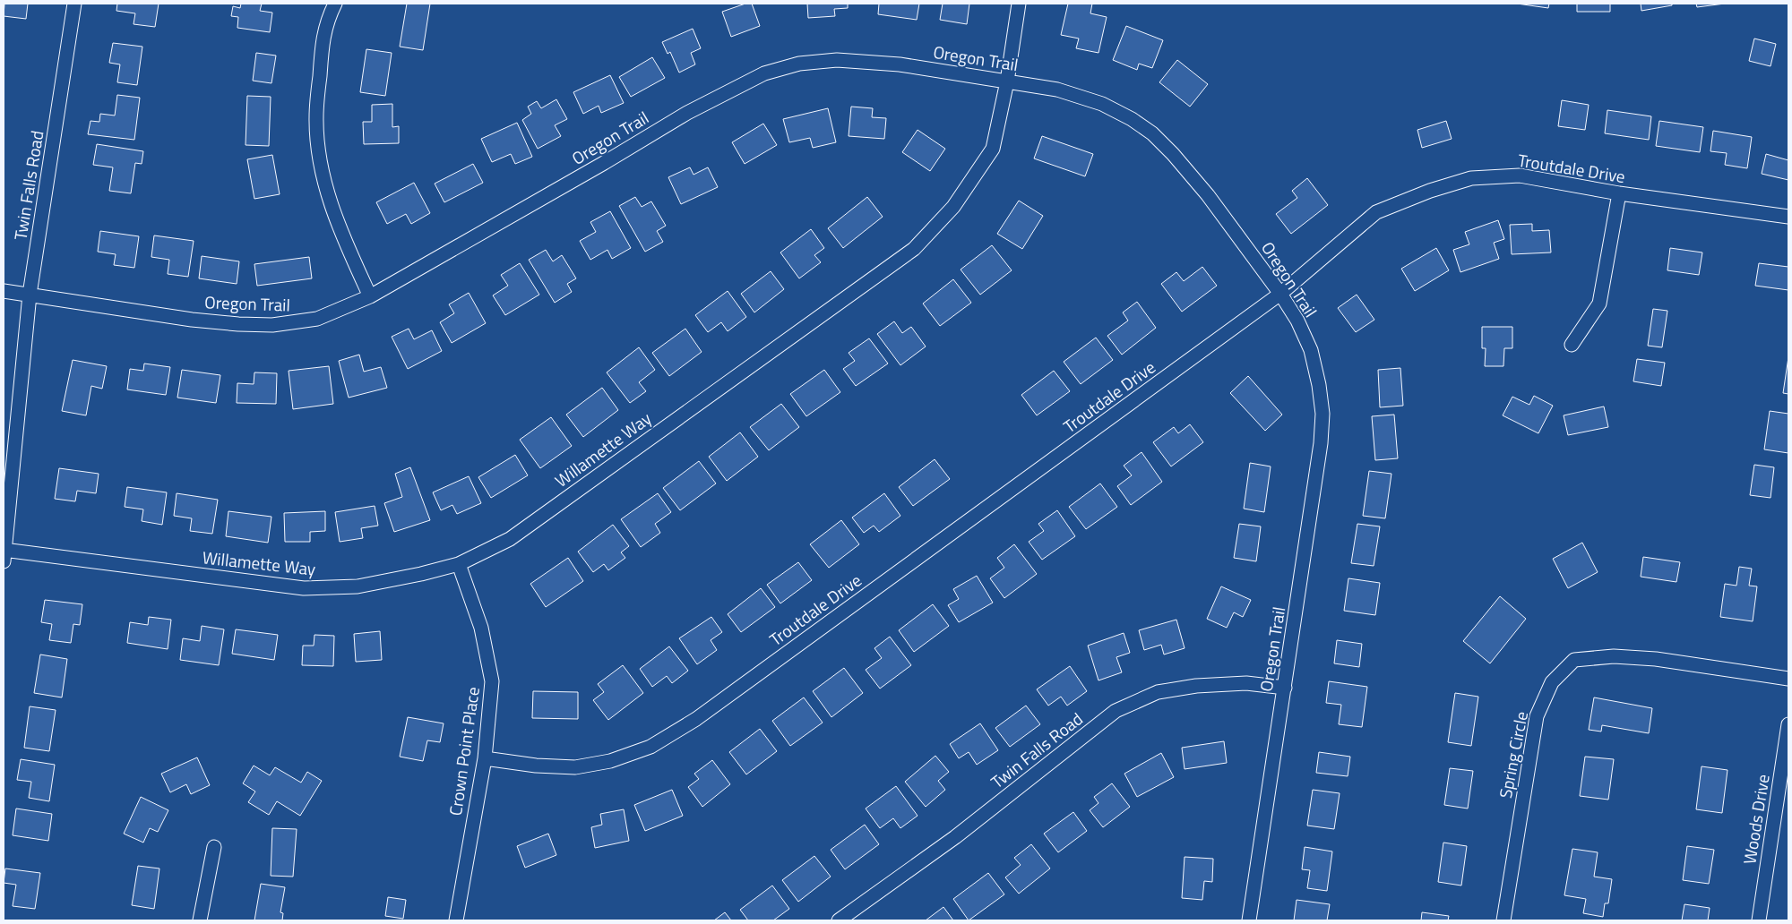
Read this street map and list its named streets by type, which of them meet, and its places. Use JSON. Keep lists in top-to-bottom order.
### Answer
{
  "streets": {
    "street": [
      "Oregon Trail",
      "Troutdale Drive",
      "Twin Falls Road",
      "Willamette Way",
      "Crown Point Place",
      "Spring Circle",
      "Woods Drive"
    ]
  },
  "crossings": [
    ["Oregon Trail", "Troutdale Drive"],
    ["Oregon Trail", "Twin Falls Road"],
    ["Oregon Trail", "Willamette Way"],
    ["Troutdale Drive", "Crown Point Place"],
    ["Twin Falls Road", "Willamette Way"],
    ["Willamette Way", "Crown Point Place"]
  ]
}
